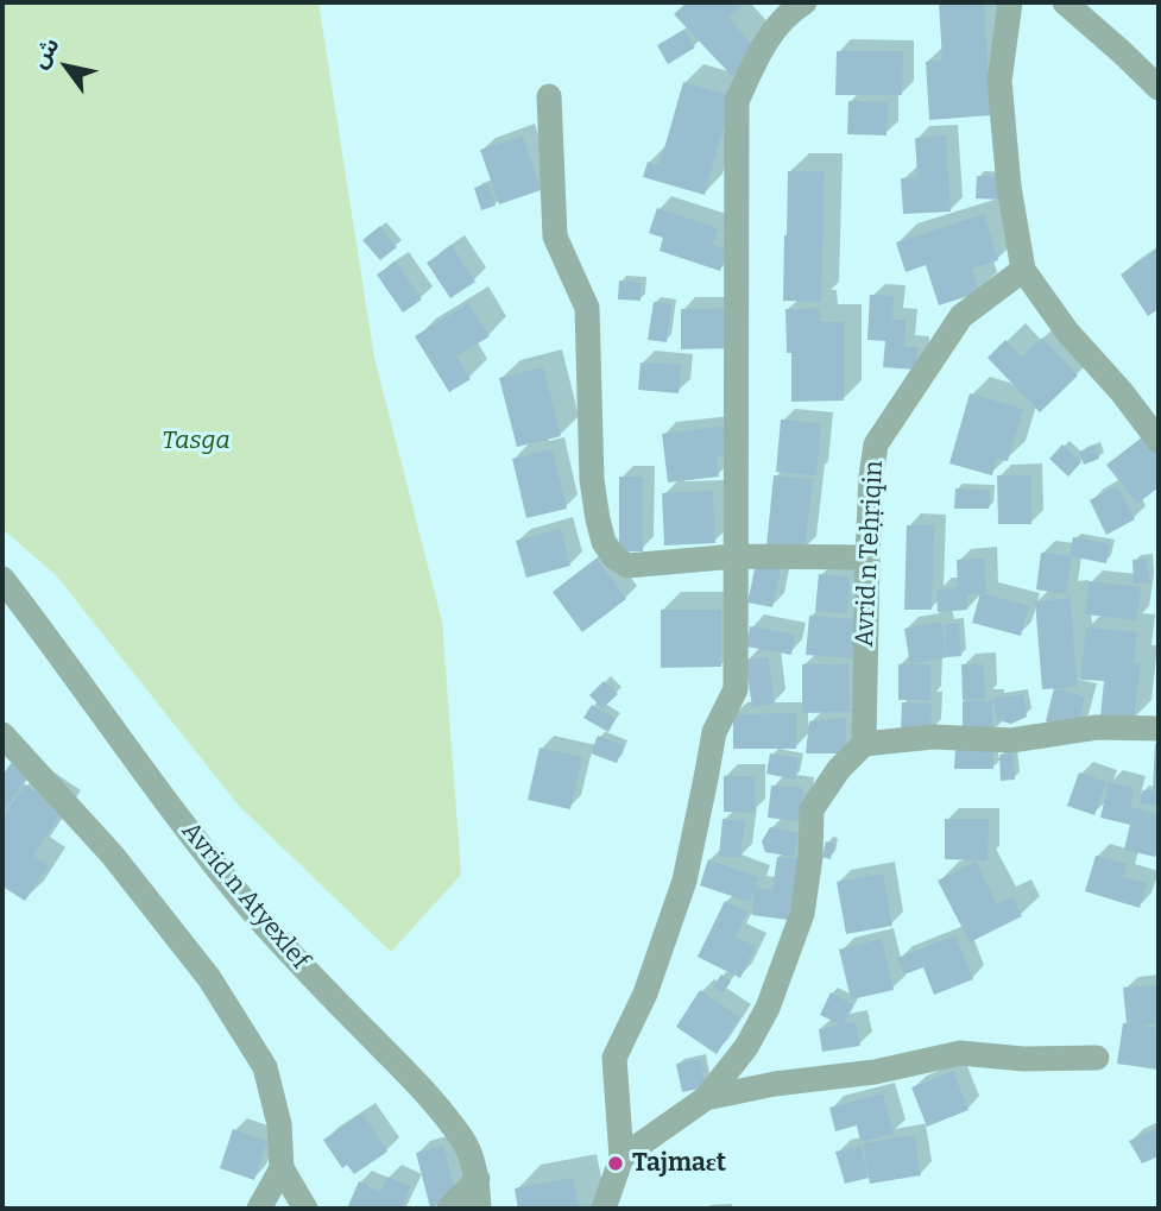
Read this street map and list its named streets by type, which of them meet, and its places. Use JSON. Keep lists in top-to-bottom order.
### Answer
{
  "streets": {
    "street": ["Avrid n Teḥṛiqin", "Avrid n Atyexlef"]
  },
  "parks": ["Tasga"],
  "places": ["Tajmaɛt"],
  "north": "top left"
}
